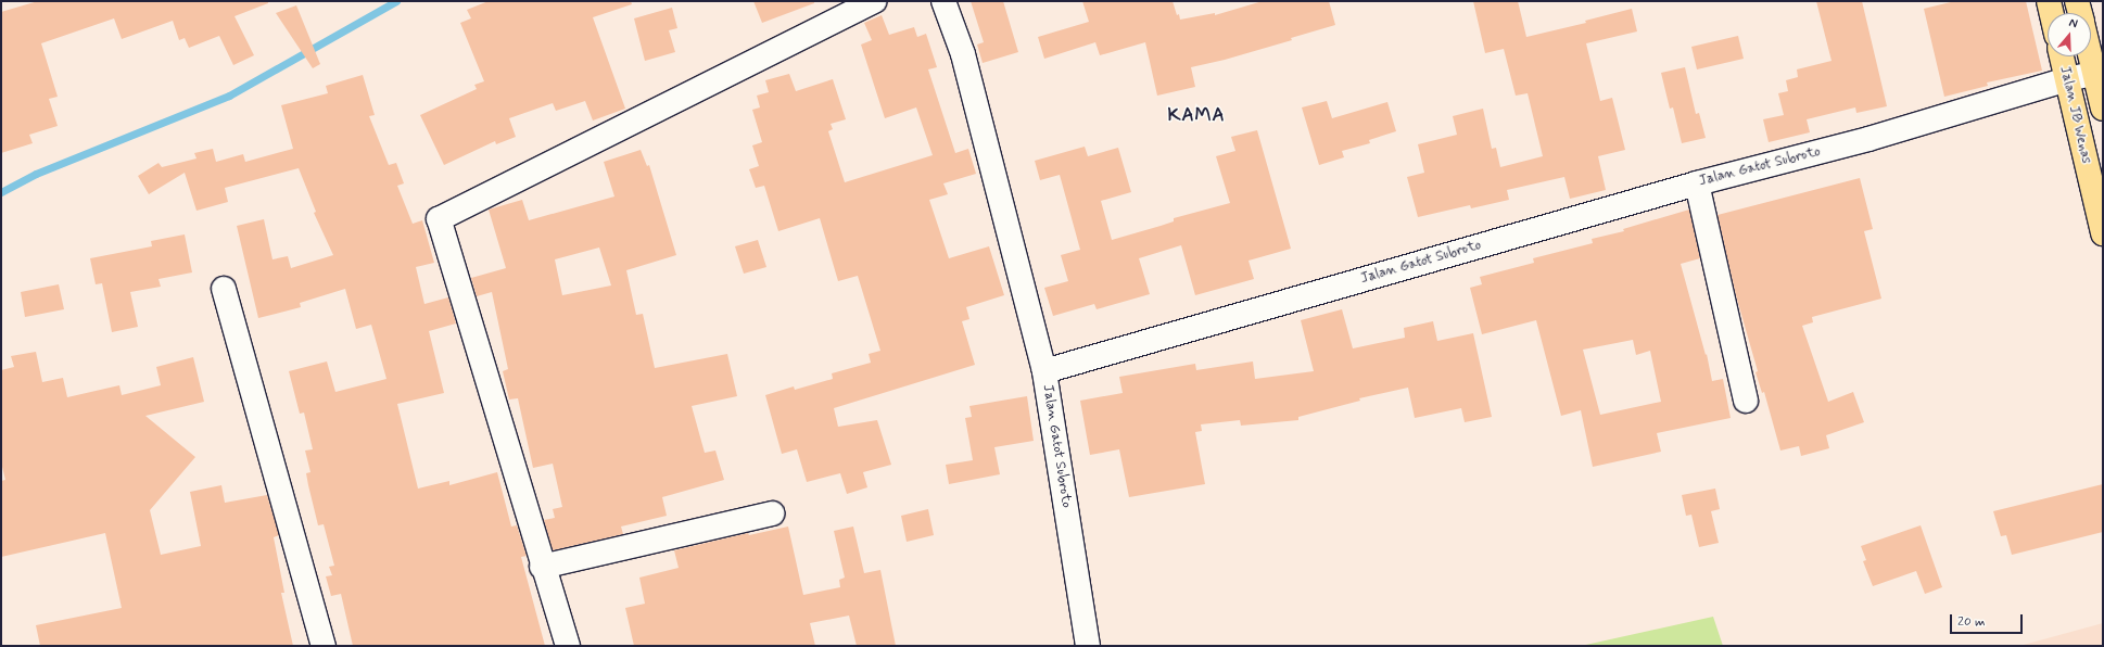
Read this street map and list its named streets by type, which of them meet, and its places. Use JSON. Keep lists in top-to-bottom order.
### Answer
{
  "streets": {
    "main road": ["Jalan JB Wenas"],
    "street": ["Jalan Gatot Subroto"]
  },
  "crossings": [
    ["Jalan JB Wenas", "Jalan Gatot Subroto"]
  ],
  "districts": ["KAMA"],
  "scale_bar": "20 m",
  "north": "top"
}
